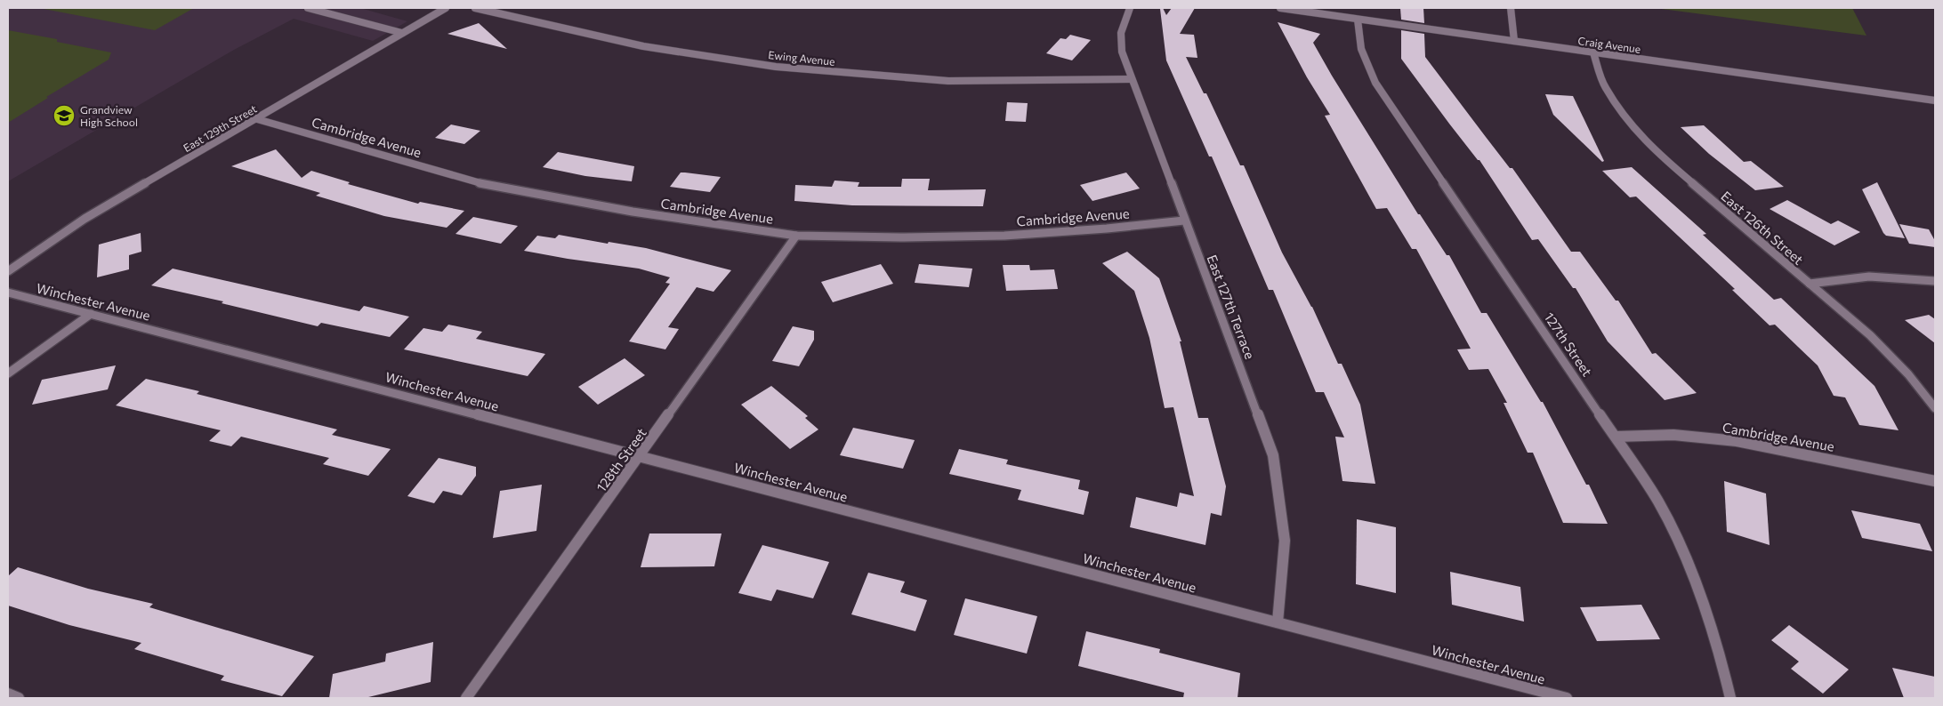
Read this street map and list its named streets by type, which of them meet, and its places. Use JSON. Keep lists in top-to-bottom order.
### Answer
{
  "streets": {
    "street": [
      "Craig Avenue",
      "Ewing Avenue",
      "East 129th Street",
      "Cambridge Avenue",
      "East 126th Street",
      "Winchester Avenue",
      "East 127th Terrace",
      "127th Street",
      "128th Street"
    ]
  },
  "crossings": [
    ["Craig Avenue", "East 126th Street"],
    ["Craig Avenue", "127th Street"],
    ["Ewing Avenue", "East 127th Terrace"],
    ["East 129th Street", "Cambridge Avenue"],
    ["Cambridge Avenue", "East 127th Terrace"],
    ["Cambridge Avenue", "127th Street"],
    ["Cambridge Avenue", "128th Street"],
    ["Winchester Avenue", "East 127th Terrace"],
    ["Winchester Avenue", "128th Street"]
  ],
  "places": {
    "school or university": ["Grandview High School"]
  }
}
